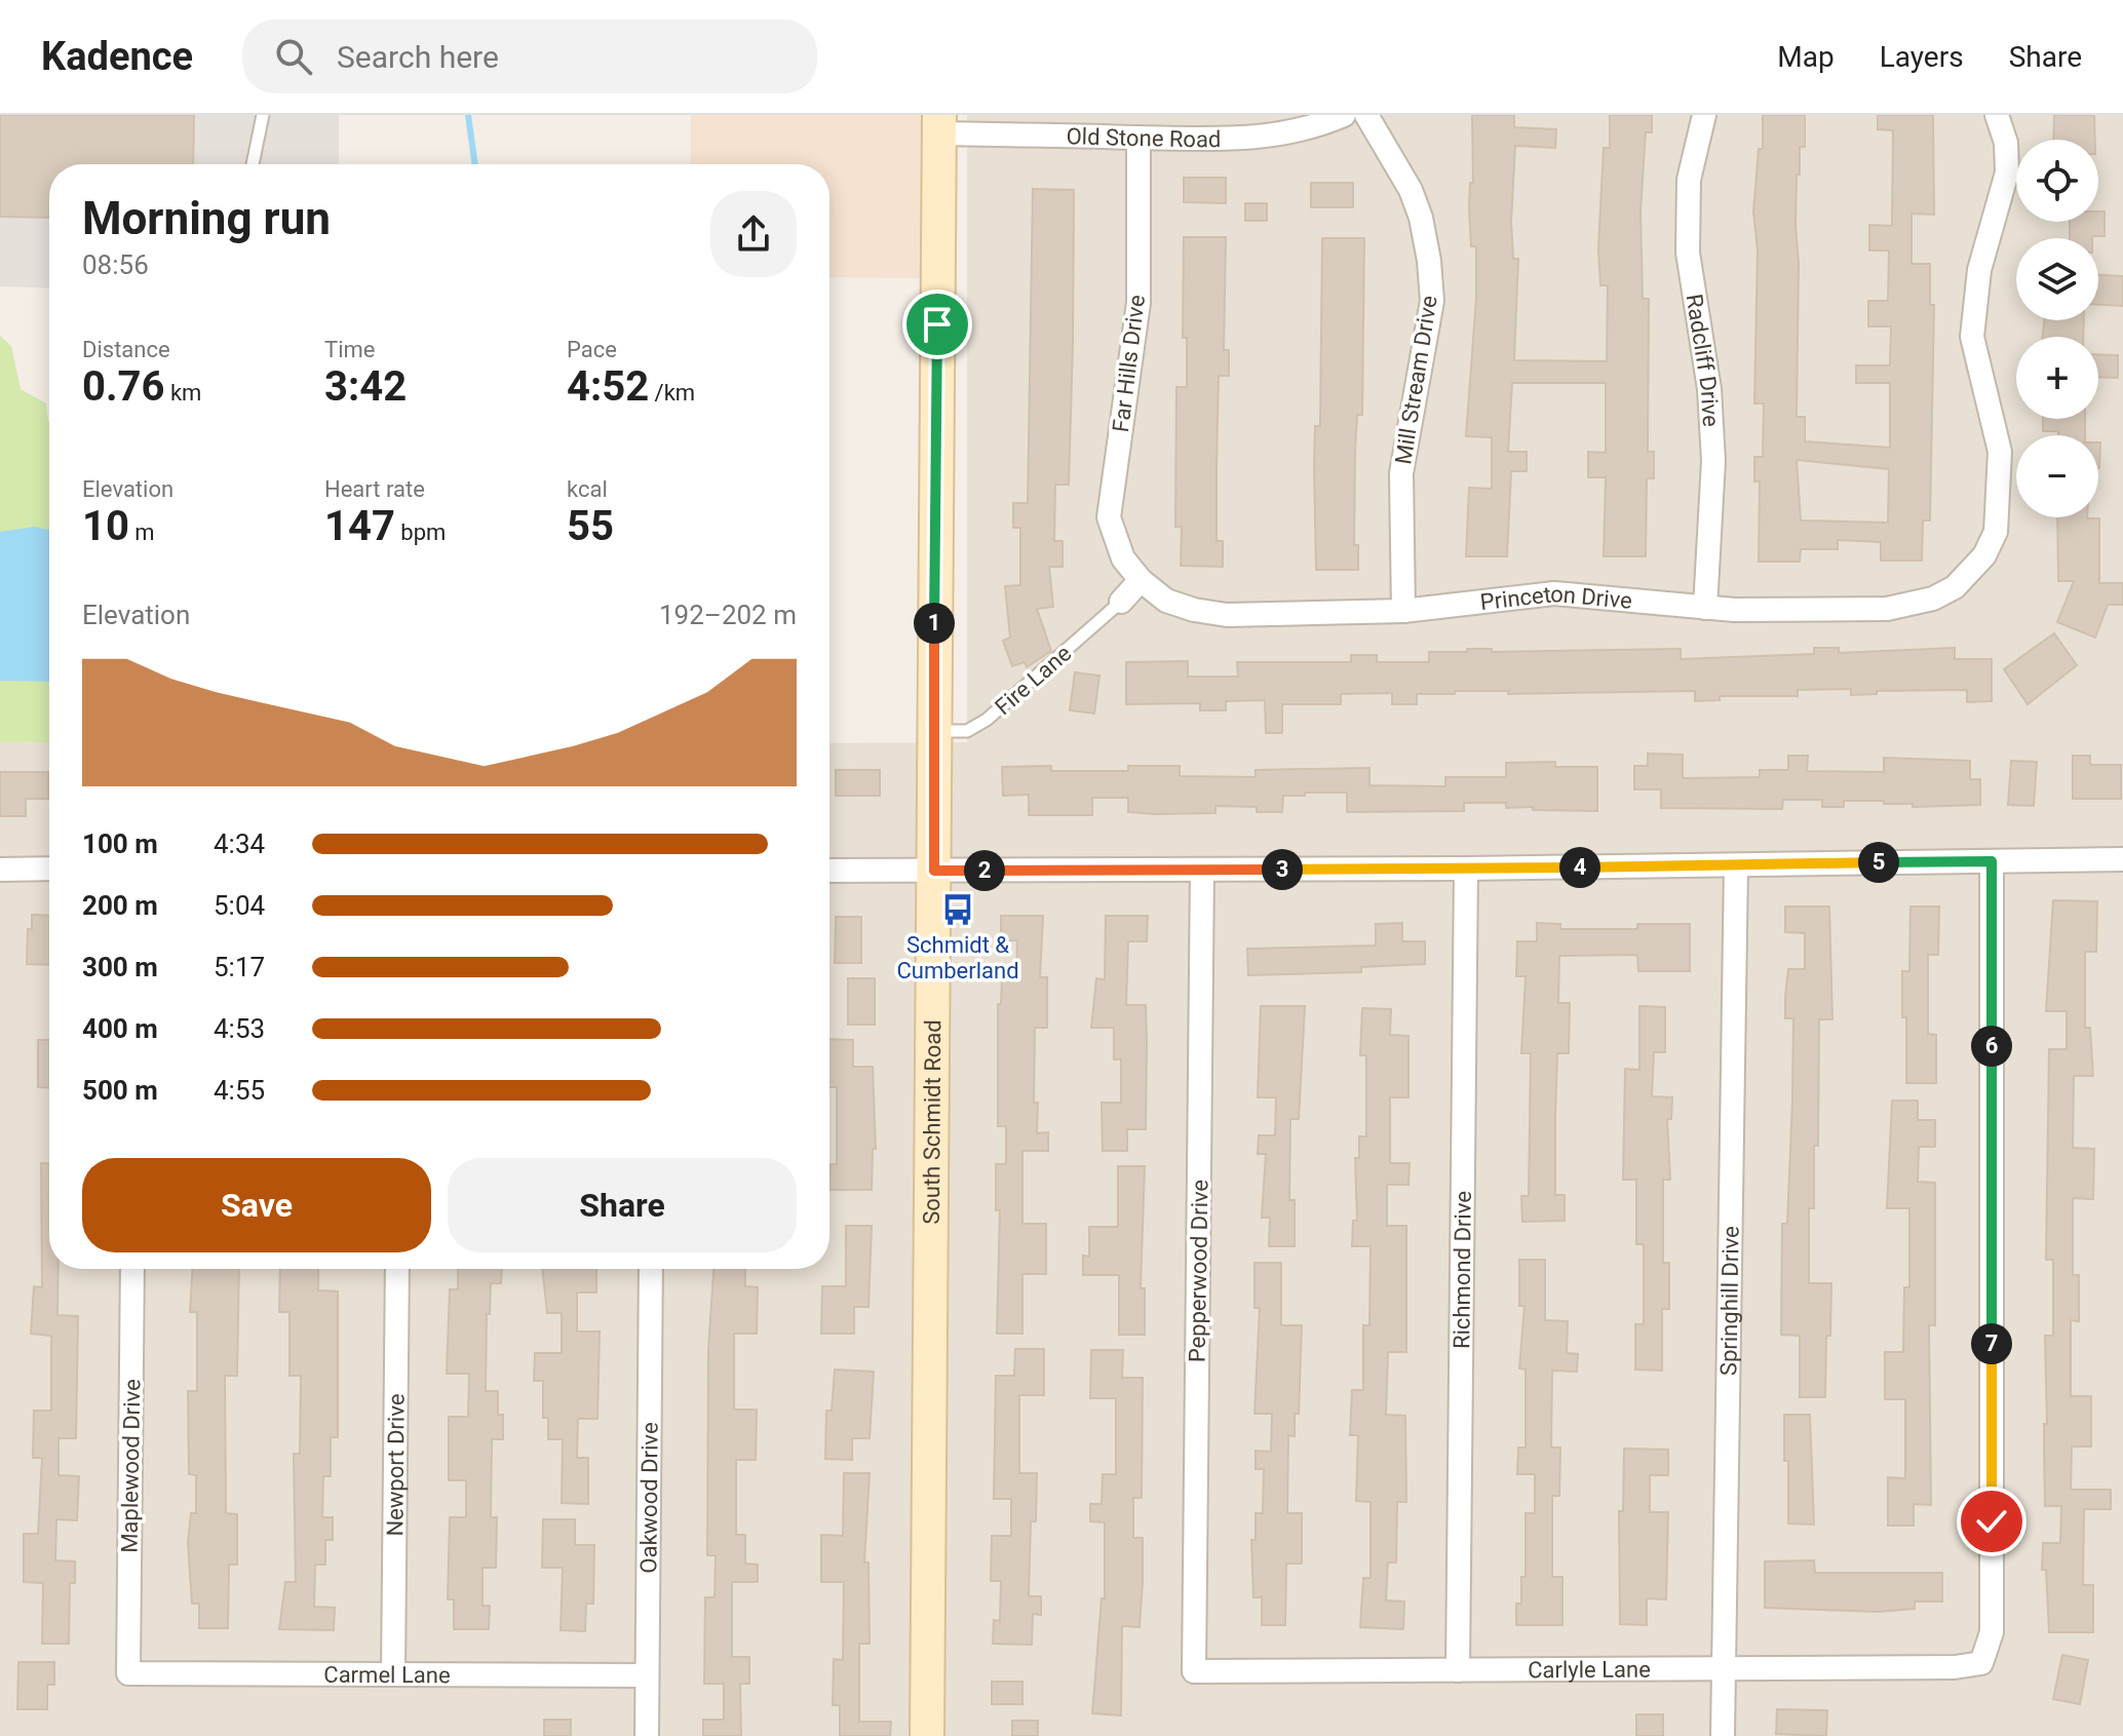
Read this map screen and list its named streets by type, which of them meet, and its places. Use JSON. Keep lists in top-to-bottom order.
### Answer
{
  "streets": {
    "street": [
      "Old Stone Road",
      "Radcliff Drive",
      "Far Hills Drive",
      "Mill Stream Drive",
      "Princeton Drive",
      "South Schmidt Road",
      "Richmond Drive",
      "Pepperwood Drive",
      "Springhill Drive",
      "Maplewood Drive",
      "Newport Drive",
      "Oakwood Drive",
      "Carlyle Lane",
      "Carmel Lane"
    ],
    "lane": ["Fire Lane"]
  },
  "crossings": [
    ["Old Stone Road", "Far Hills Drive"],
    ["Old Stone Road", "South Schmidt Road"],
    ["Radcliff Drive", "Princeton Drive"],
    ["Far Hills Drive", "Princeton Drive"],
    ["Mill Stream Drive", "Princeton Drive"],
    ["Fire Lane", "South Schmidt Road"],
    ["Richmond Drive", "Carlyle Lane"],
    ["Pepperwood Drive", "Carlyle Lane"],
    ["Springhill Drive", "Carlyle Lane"],
    ["Maplewood Drive", "Carmel Lane"],
    ["Newport Drive", "Carmel Lane"],
    ["Oakwood Drive", "Carmel Lane"]
  ],
  "places": {
    "bus stop": ["Schmidt & Cumberland"]
  },
  "page": {
    "header": "Kadence",
    "search": "Search here",
    "nav": ["Map", "Layers", "Share"],
    "map_buttons": ["+", "−"],
    "heading": ["Morning run", "08:56"],
    "stats": [
      ["Distance", "0.76 km"],
      ["Time", "3:42"],
      ["Pace", "4:52 /km"],
      ["Elevation", "10 m"],
      ["Heart rate", "147 bpm"],
      ["kcal", "55"]
    ],
    "chart": ["Elevation", "192–202 m"],
    "pins": [
      "1",
      "5",
      "4",
      "3",
      "2",
      "6",
      "7"
    ],
    "list": [
      {
        "name": "100 m",
        "note": "4:34"
      },
      {
        "name": "200 m",
        "note": "5:04"
      },
      {
        "name": "300 m",
        "note": "5:17"
      },
      {
        "name": "400 m",
        "note": "4:53"
      },
      {
        "name": "500 m",
        "note": "4:55"
      }
    ],
    "buttons": ["Save", "Share"]
  }
}
